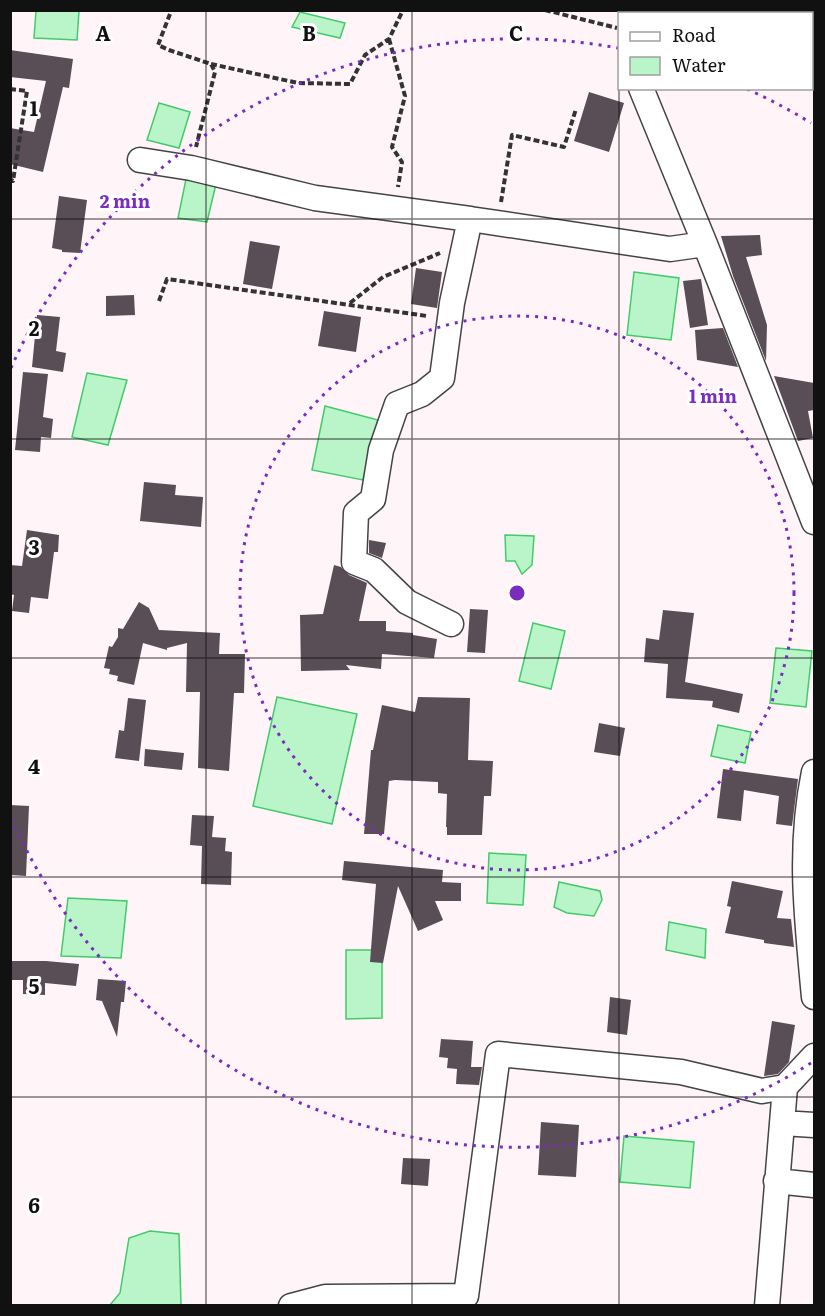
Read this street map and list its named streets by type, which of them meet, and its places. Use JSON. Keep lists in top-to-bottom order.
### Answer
{
  "legend": ["Road", "Water"],
  "grid": {
    "columns": ["A", "B", "C"],
    "rows": [
      "1",
      "2",
      "3",
      "4",
      "5",
      "6"
    ]
  },
  "rings": ["2 min", "1 min"]
}
